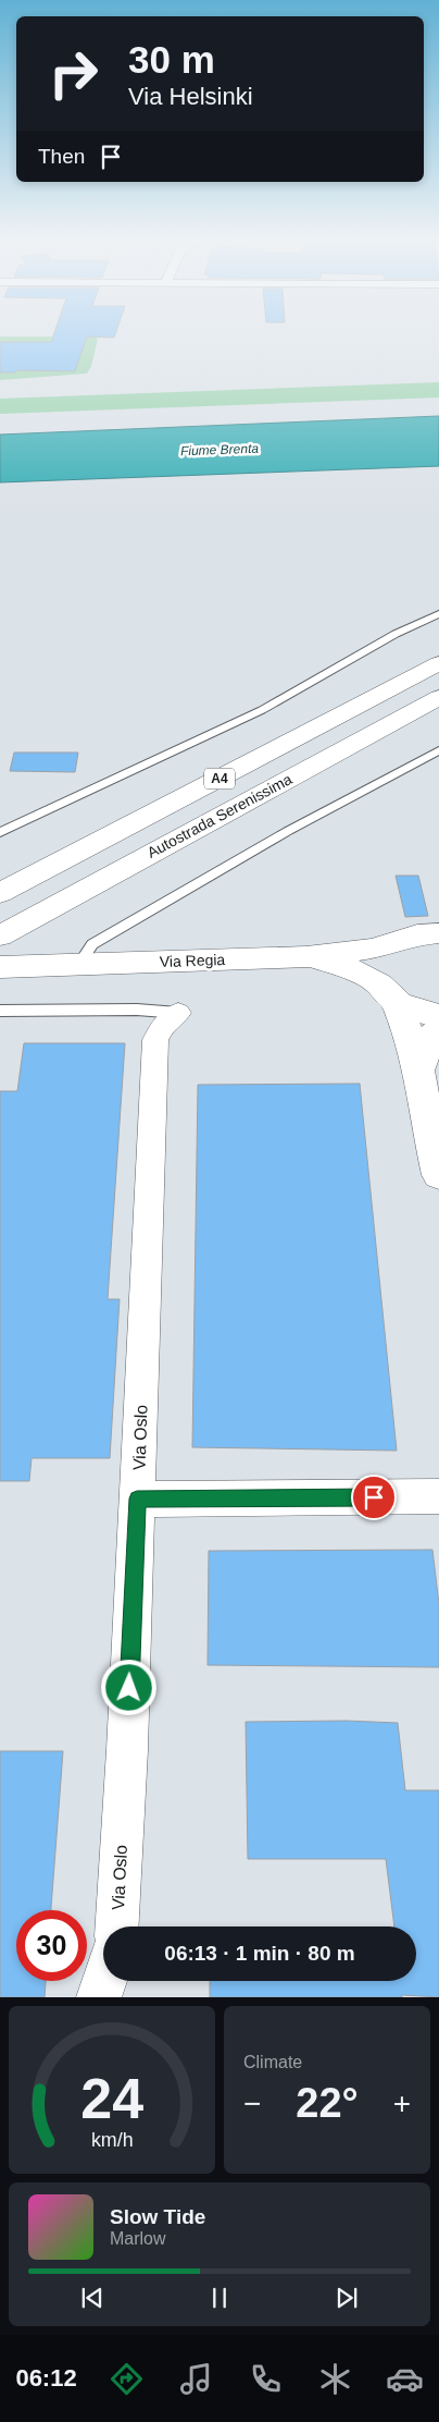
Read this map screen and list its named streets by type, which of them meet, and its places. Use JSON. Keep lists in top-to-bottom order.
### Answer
{
  "streets": {
    "main road": ["A4", "Autostrada Serenissima", "Via Regia"],
    "street": ["Via Oslo"]
  },
  "water": ["Fiume Brenta"],
  "page": {
    "turn": ["30 m", "Via Helsinki"],
    "then": "Then",
    "limit": "30",
    "trip": "06:13 · 1 min · 80 m",
    "tile": "Climate",
    "heat": ["−", "22°", "+"],
    "song": ["Slow Tide", "Marlow"],
    "tabs": "06:12",
    "gauge": ["24", "km/h"]
  }
}
